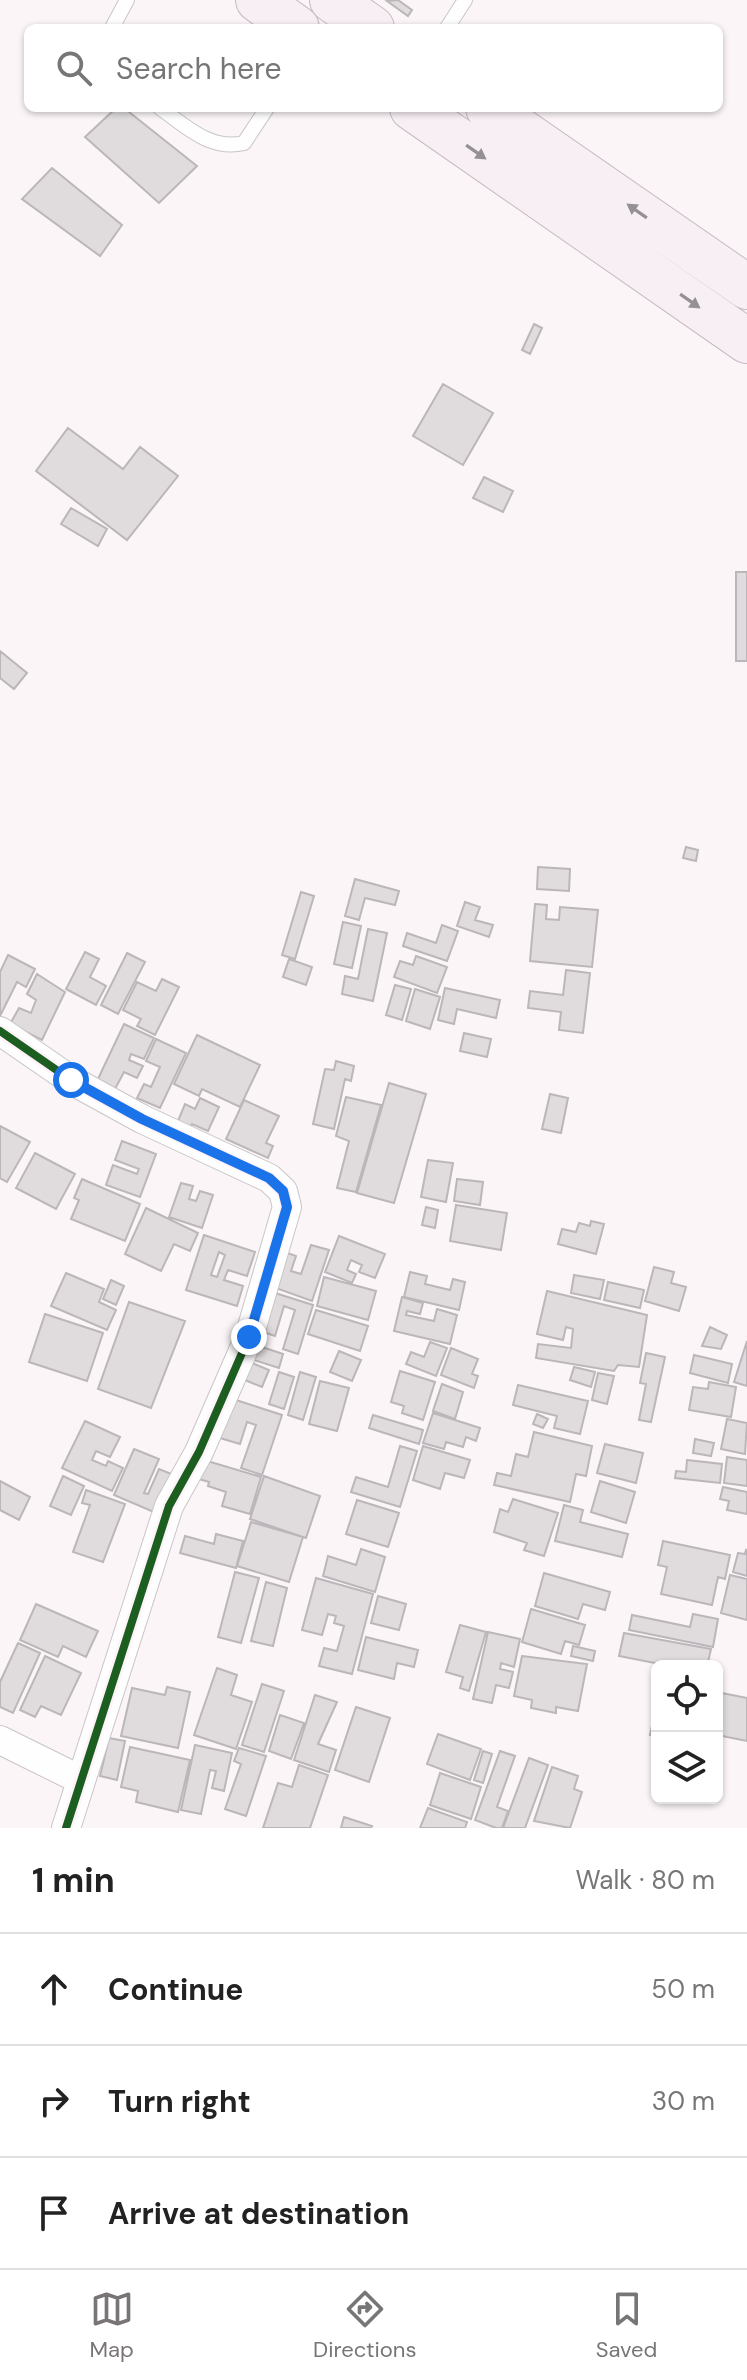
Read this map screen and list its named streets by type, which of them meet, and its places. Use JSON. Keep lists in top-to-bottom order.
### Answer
{
  "page": {
    "search": "Search here",
    "heading": ["1 min", "Walk · 80 m"],
    "list": [
      ["Continue", "50 m"],
      ["Turn right", "30 m"],
      "Arrive at destination"
    ],
    "nav": ["Map", "Directions", "Saved"]
  }
}
